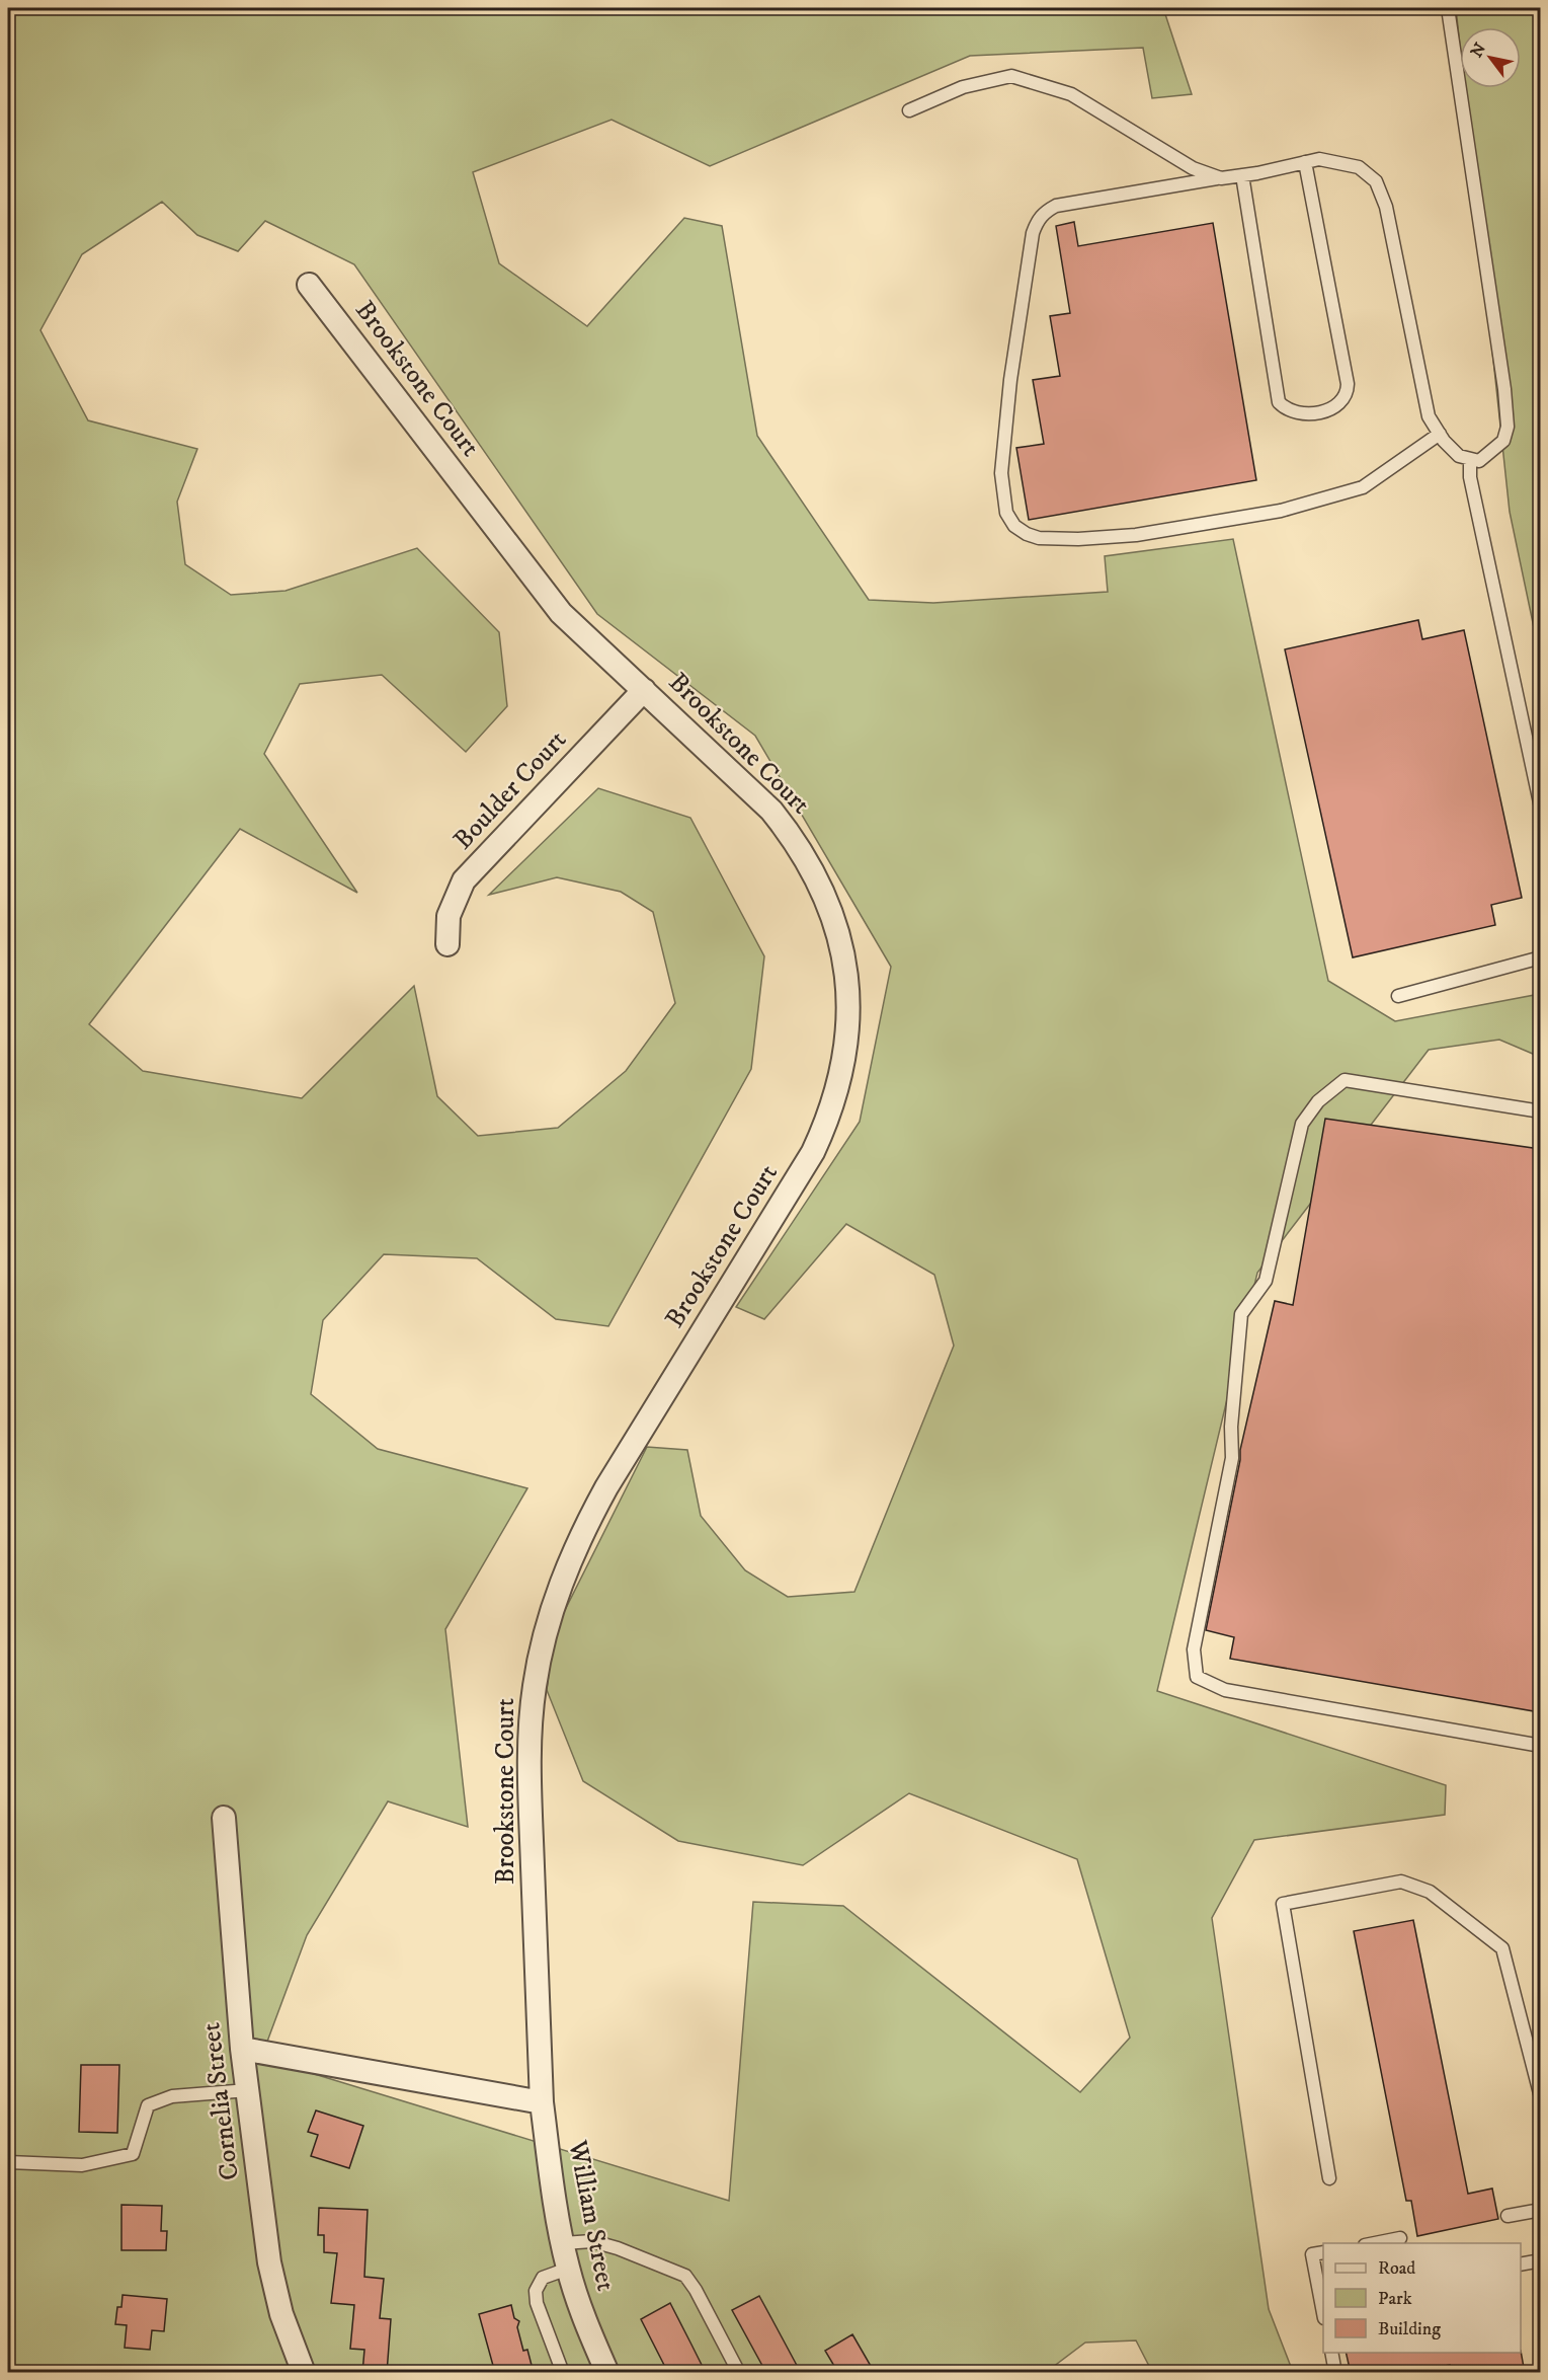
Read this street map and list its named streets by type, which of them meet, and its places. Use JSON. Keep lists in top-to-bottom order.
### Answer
{
  "streets": {
    "street": [
      "Brookstone Court",
      "Boulder Court",
      "Cornelia Street",
      "William Street"
    ]
  },
  "crossings": [
    ["Brookstone Court", "Boulder Court"],
    ["Brookstone Court", "William Street"]
  ],
  "legend": ["Road", "Park", "Building"],
  "north": "top left"
}
